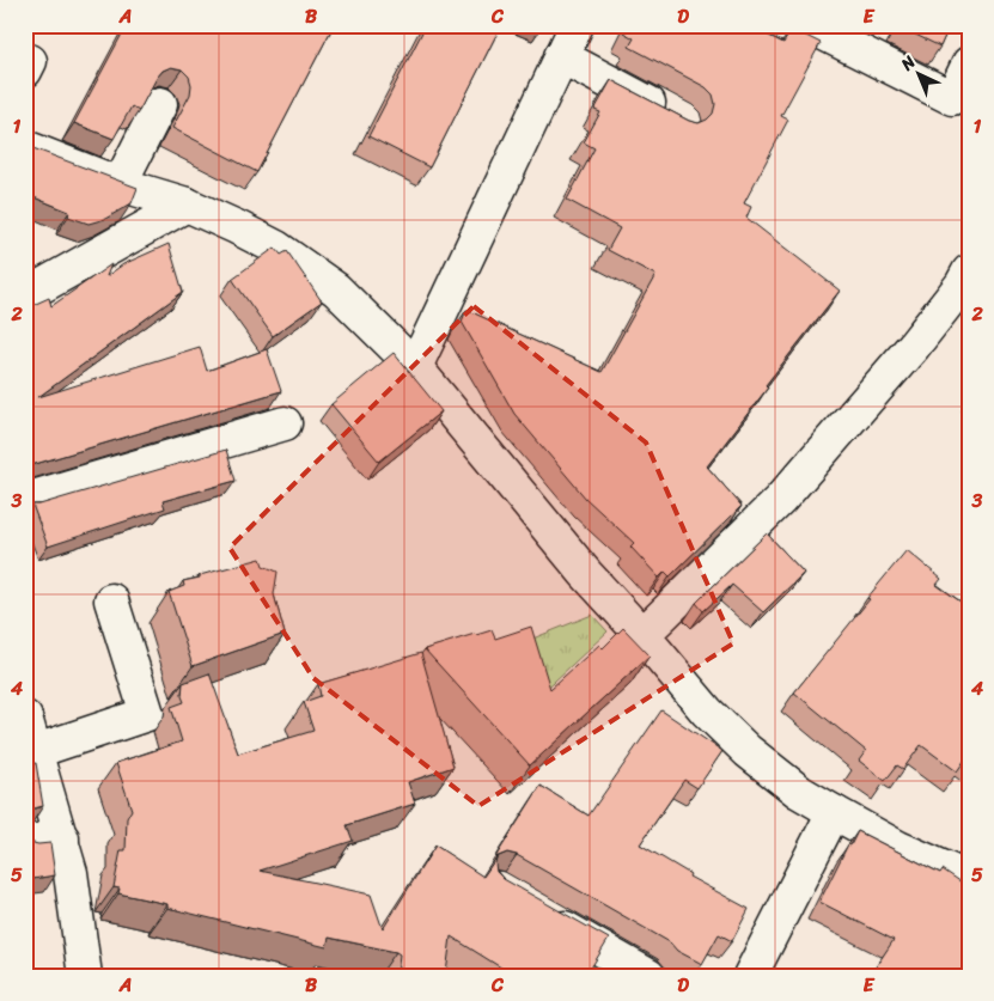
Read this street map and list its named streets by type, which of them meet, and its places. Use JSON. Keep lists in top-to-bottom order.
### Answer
{
  "north": "top left",
  "grid": {
    "columns": [
      "A",
      "B",
      "C",
      "D",
      "E"
    ],
    "rows": [
      "1",
      "2",
      "3",
      "4",
      "5"
    ]
  }
}
